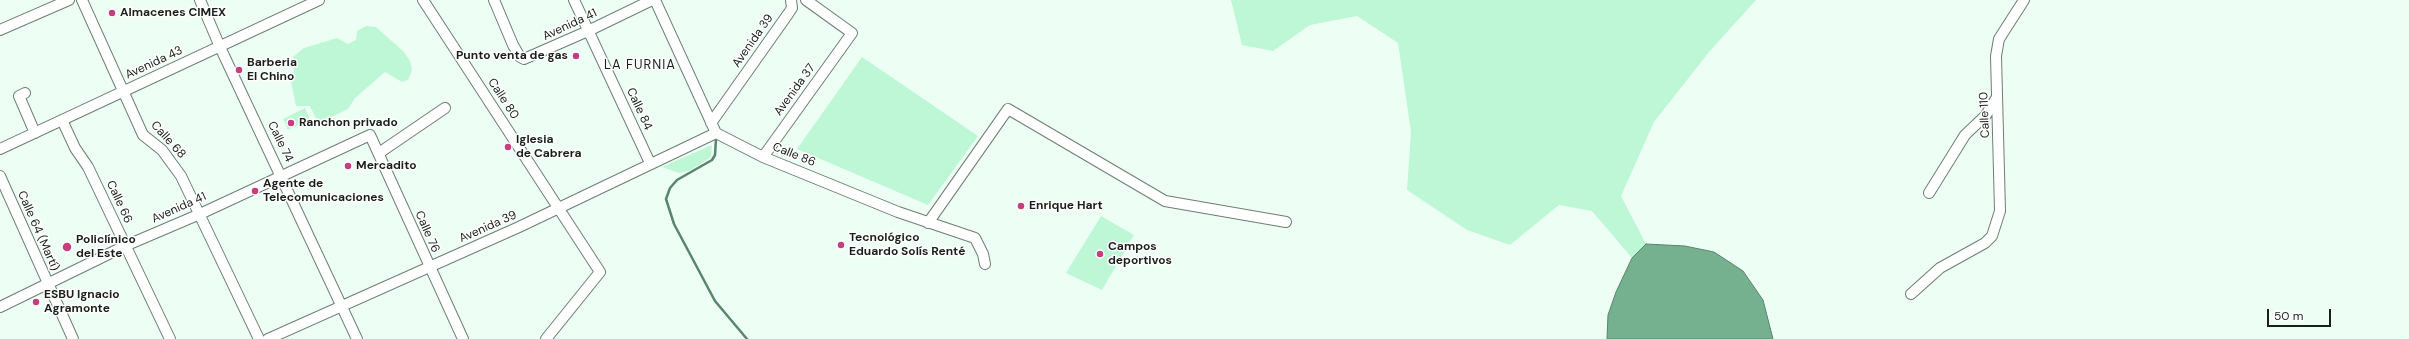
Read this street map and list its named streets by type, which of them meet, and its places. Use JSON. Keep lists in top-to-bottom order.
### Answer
{
  "streets": {
    "street": [
      "Avenida 41",
      "Avenida 39",
      "Avenida 43",
      "Avenida 37",
      "Calle 80",
      "Calle 84",
      "Calle 110",
      "Calle 68",
      "Calle 74",
      "Calle 86",
      "Calle 66",
      "Calle 64 (Martí)",
      "Calle 76"
    ]
  },
  "crossings": [
    ["Avenida 41", "Calle 84"],
    ["Avenida 41", "Calle 68"],
    ["Avenida 41", "Calle 74"],
    ["Avenida 41", "Calle 66"],
    ["Avenida 41", "Calle 64 (Martí)"],
    ["Avenida 41", "Calle 76"],
    ["Avenida 39", "Calle 80"],
    ["Avenida 39", "Calle 84"],
    ["Avenida 39", "Calle 74"],
    ["Avenida 39", "Calle 86"],
    ["Avenida 39", "Calle 76"],
    ["Avenida 43", "Calle 68"],
    ["Avenida 43", "Calle 74"],
    ["Avenida 43", "Calle 66"],
    ["Avenida 37", "Calle 86"]
  ],
  "districts": ["LA FURNIA"],
  "places": [
    "Almacenes CIMEX",
    "Punto venta de gas",
    "Barberia El Chino",
    "Ranchon privado",
    "Iglesia de Cabrera",
    "Mercadito",
    "Agente de Telecomunicaciones",
    "Enrique Hart",
    "Tecnológico Eduardo Solís Renté",
    "Policlínico del Este",
    "Campos deportivos",
    "ESBU Ignacio Agramonte"
  ],
  "scale_bar": "50 m"
}
